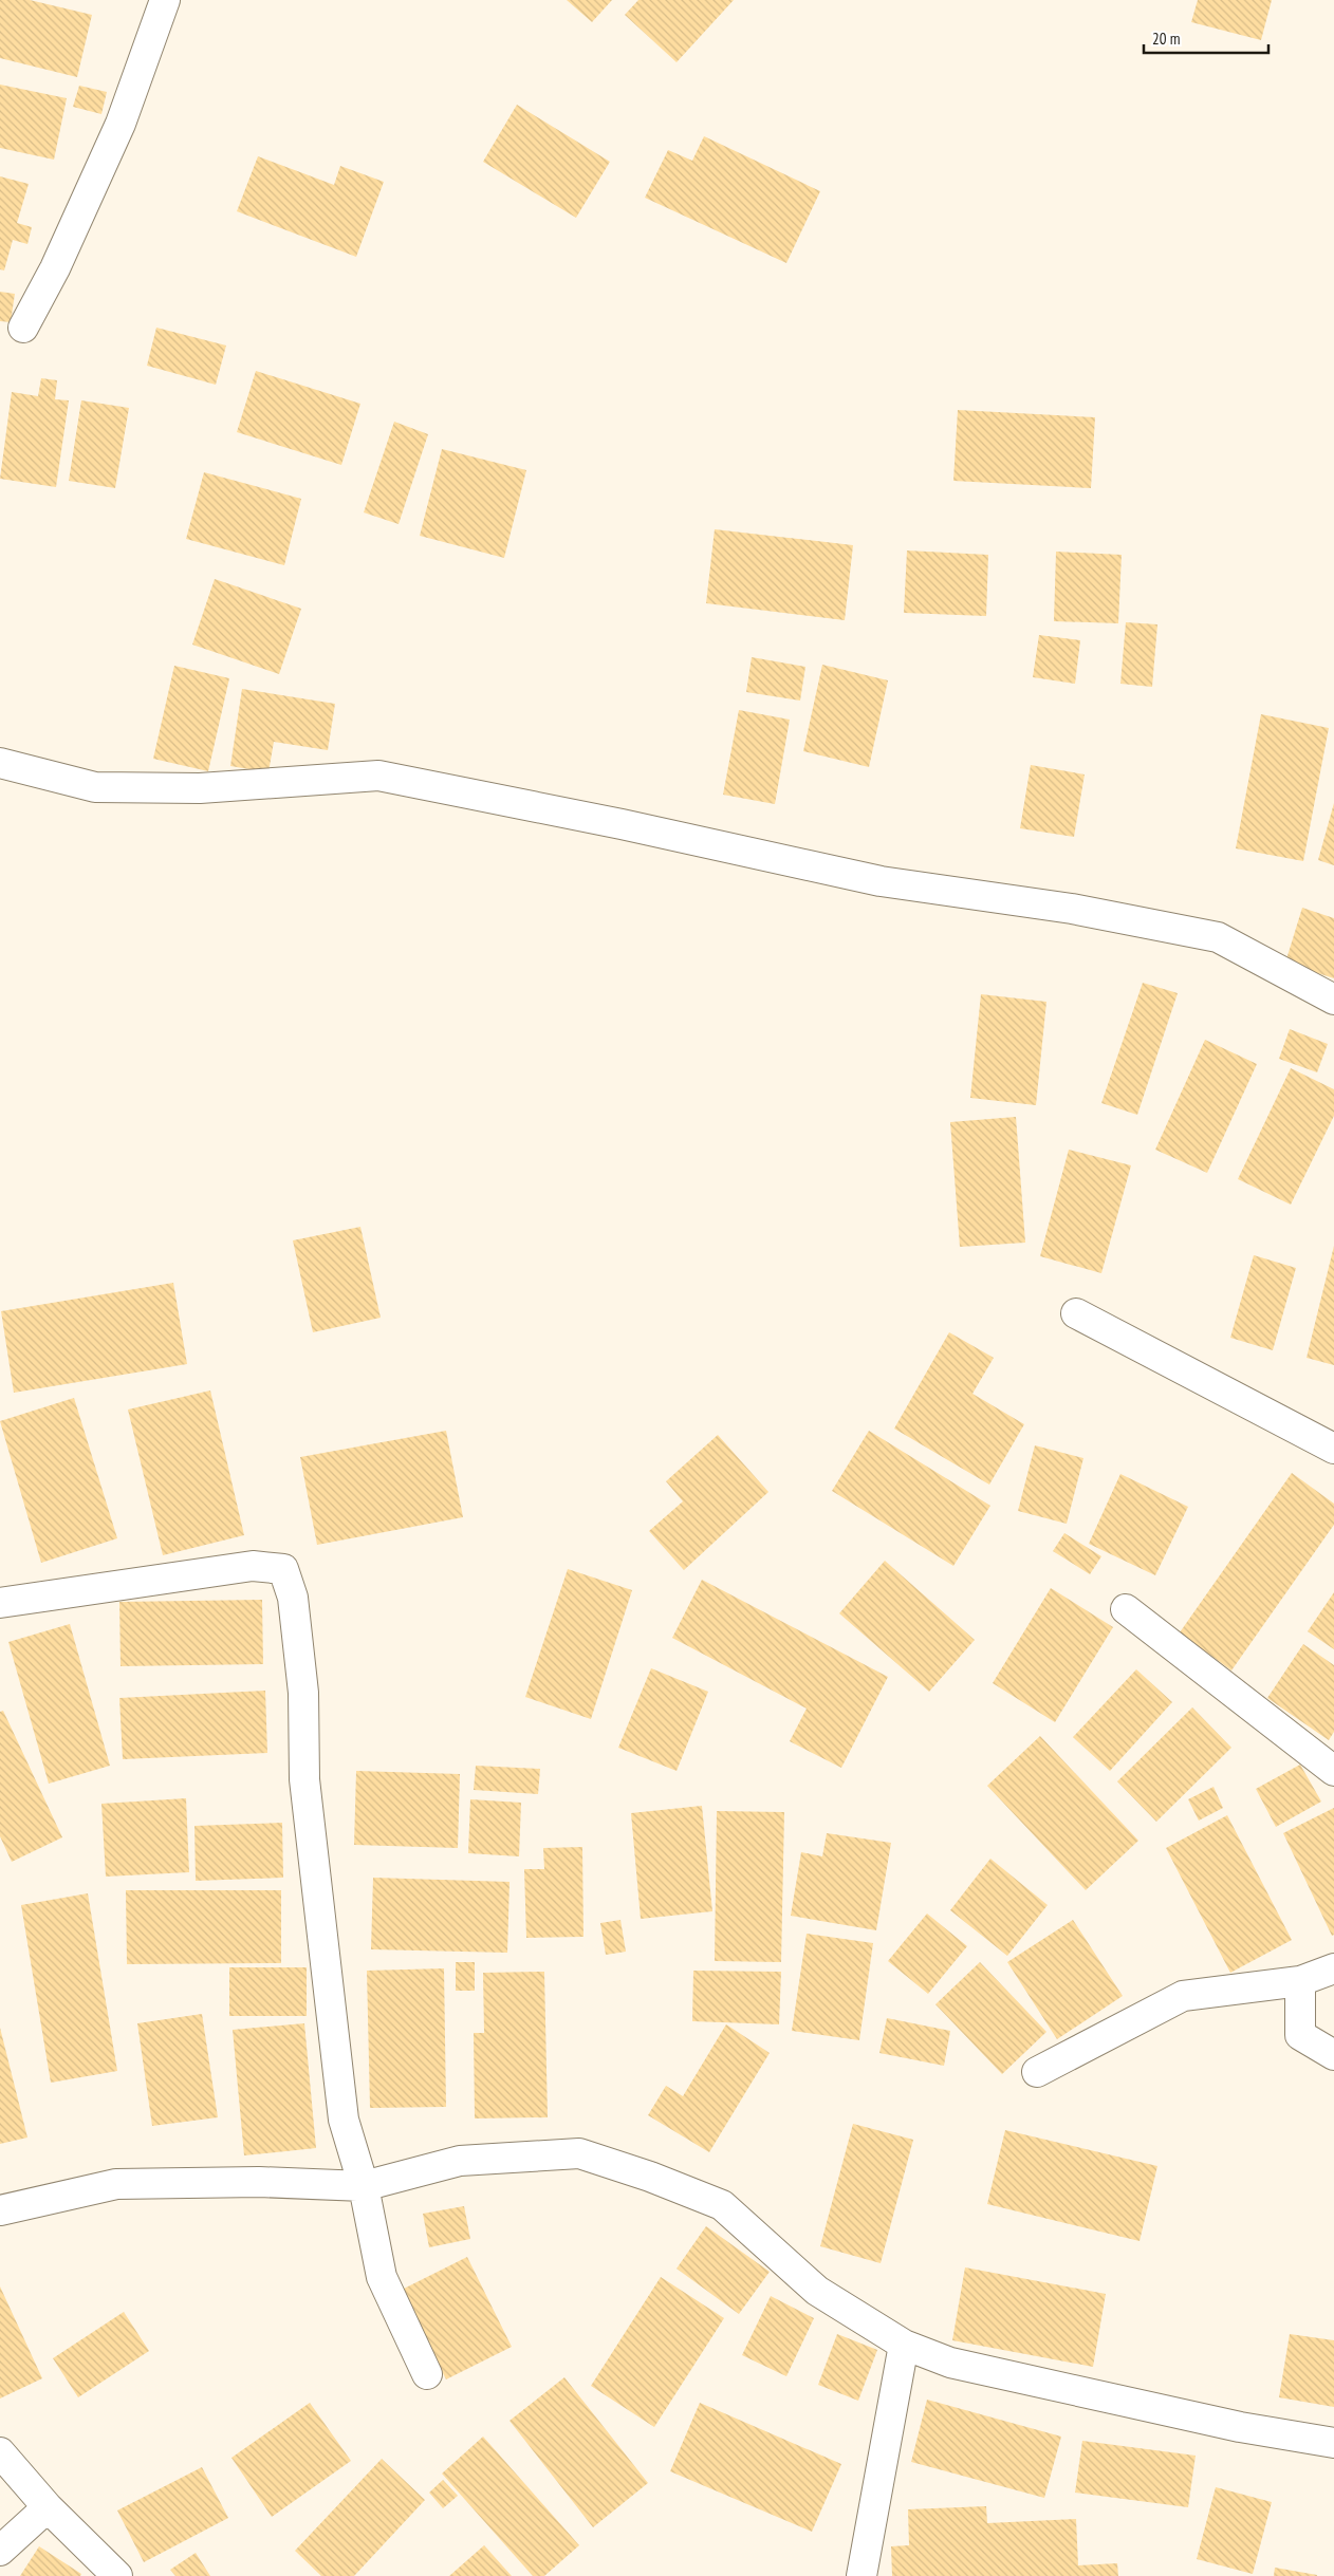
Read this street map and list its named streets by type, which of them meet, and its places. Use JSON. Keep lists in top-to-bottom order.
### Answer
{
  "scale_bar": "20 m"
}
